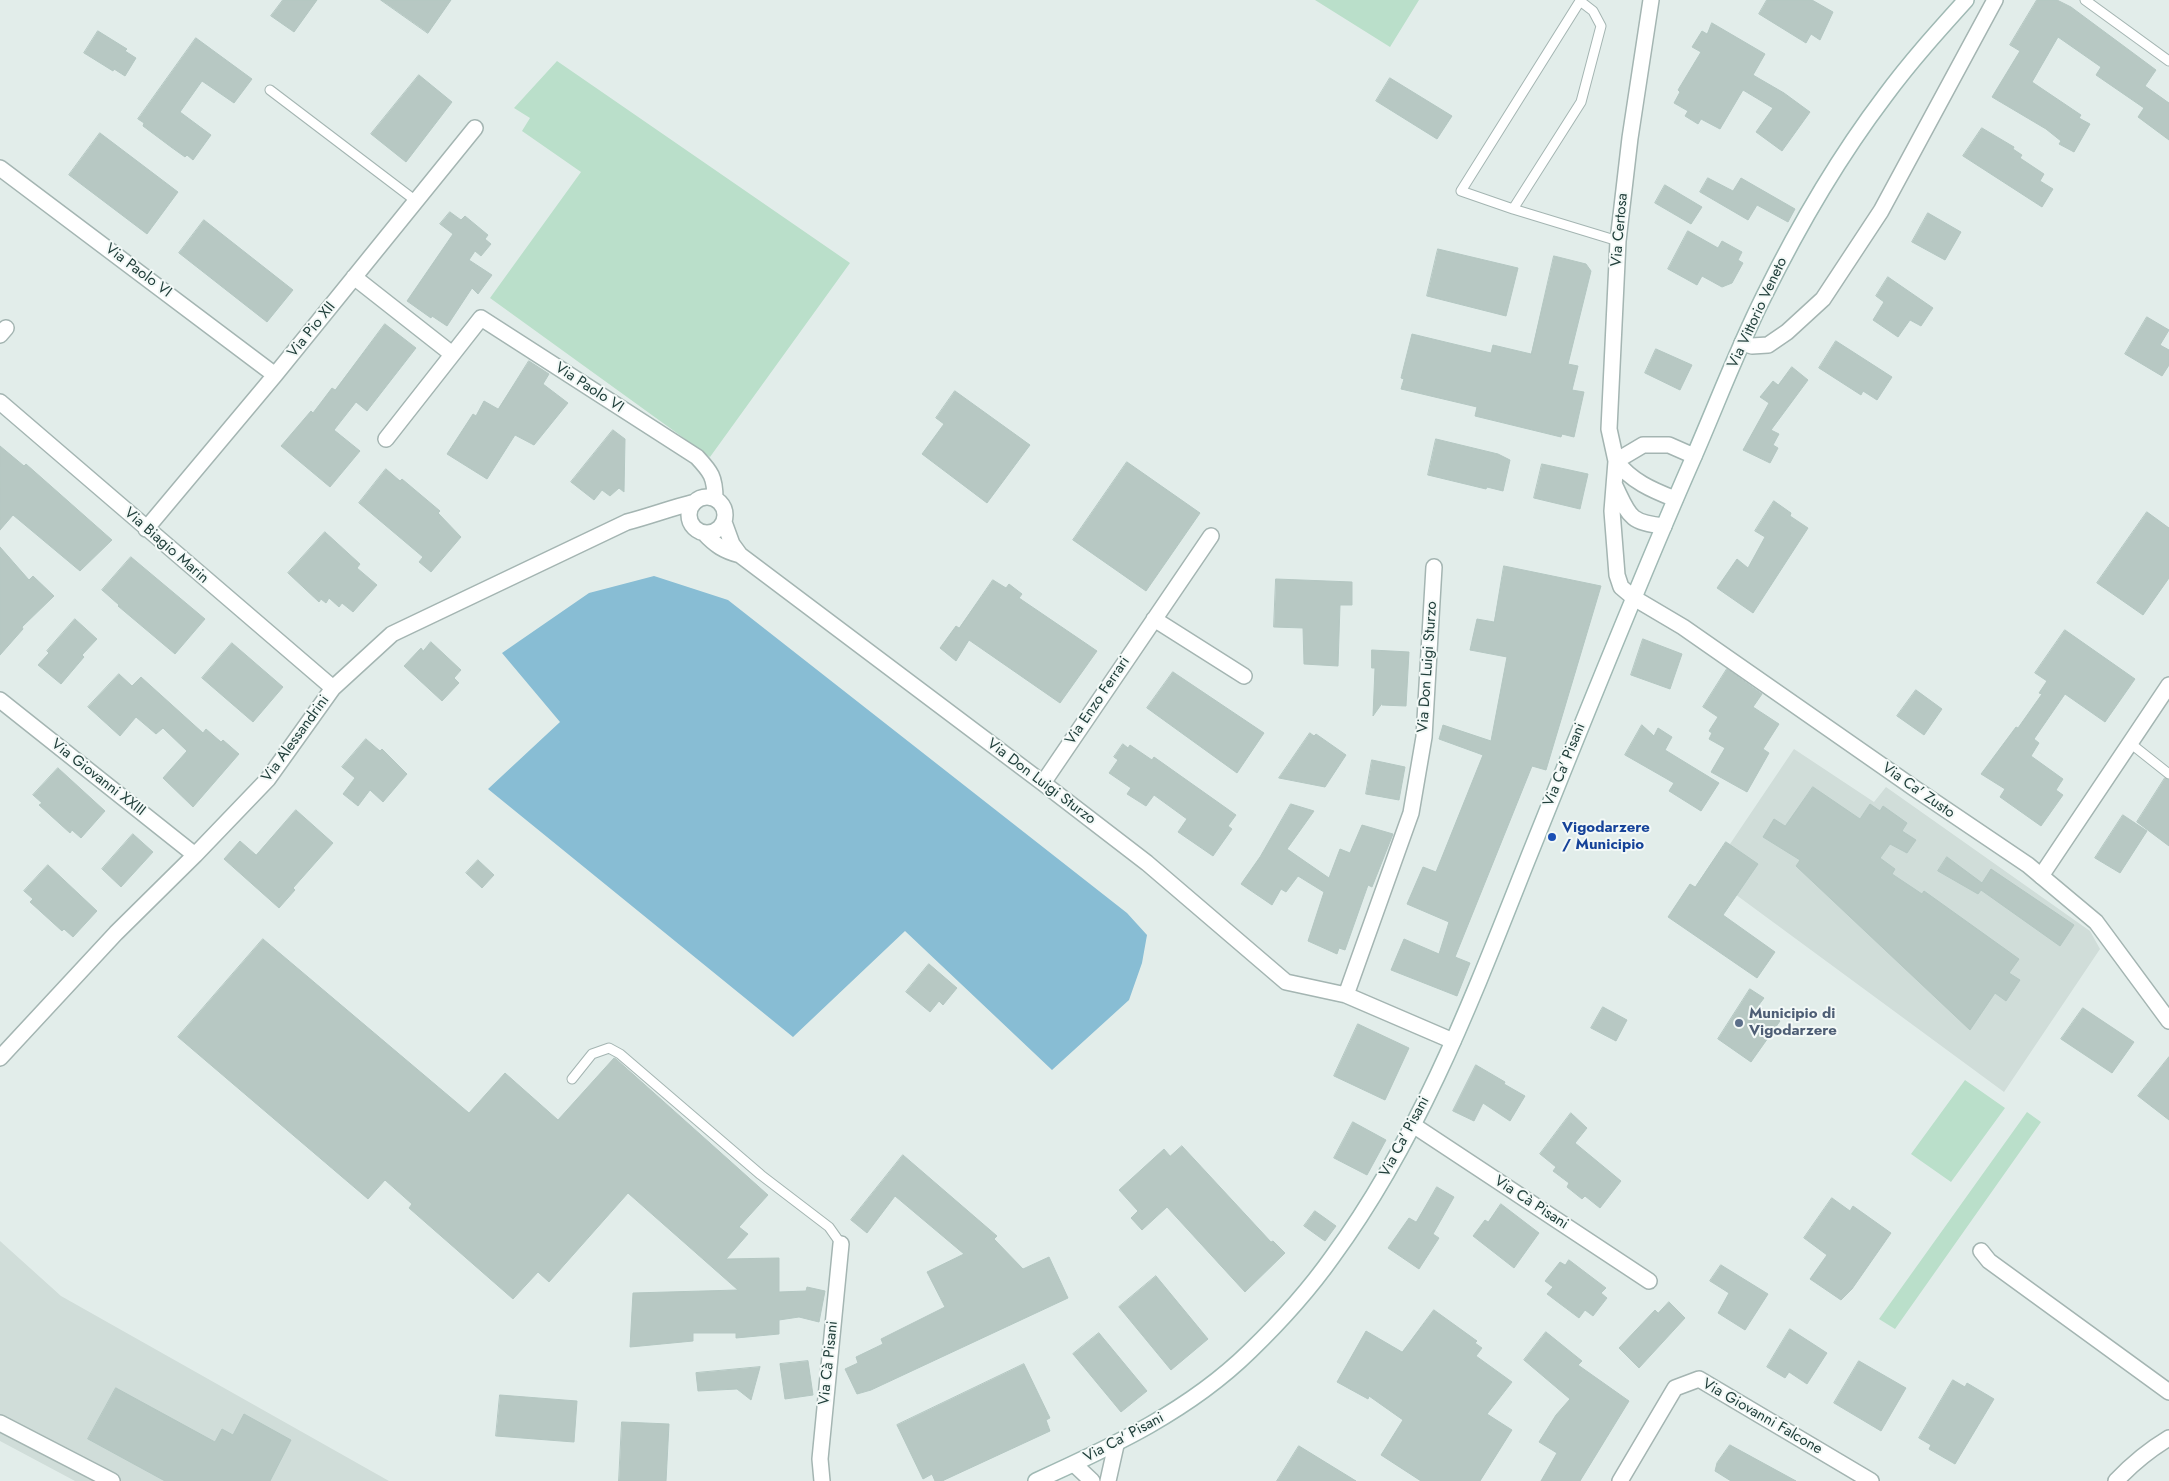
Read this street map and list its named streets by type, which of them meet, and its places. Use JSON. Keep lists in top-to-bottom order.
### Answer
{
  "streets": {
    "street": [
      "Via Certosa",
      "Via Paolo VI",
      "Via Vittorio Veneto",
      "Via Pio XII",
      "Via Biagio Marin",
      "Via Don Luigi Sturzo",
      "Via Enzo Ferrari",
      "Via Alessandrini",
      "Via Ca' Pisani",
      "Via Giovanni XXIII",
      "Via Ca' Zusto",
      "Via Cà Pisani",
      "Via Giovanni Falcone"
    ]
  },
  "crossings": [
    ["Via Certosa", "Via Vittorio Veneto"],
    ["Via Certosa", "Via Ca' Zusto"],
    ["Via Paolo VI", "Via Pio XII"],
    ["Via Paolo VI", "Via Don Luigi Sturzo"],
    ["Via Paolo VI", "Via Alessandrini"],
    ["Via Vittorio Veneto", "Via Ca' Pisani"],
    ["Via Vittorio Veneto", "Via Ca' Zusto"],
    ["Via Pio XII", "Via Biagio Marin"],
    ["Via Biagio Marin", "Via Alessandrini"],
    ["Via Don Luigi Sturzo", "Via Enzo Ferrari"],
    ["Via Don Luigi Sturzo", "Via Alessandrini"],
    ["Via Don Luigi Sturzo", "Via Ca' Pisani"],
    ["Via Alessandrini", "Via Giovanni XXIII"],
    ["Via Ca' Pisani", "Via Cà Pisani"]
  ],
  "places": ["Vigodarzere / Municipio", "Municipio di Vigodarzere"]
}
